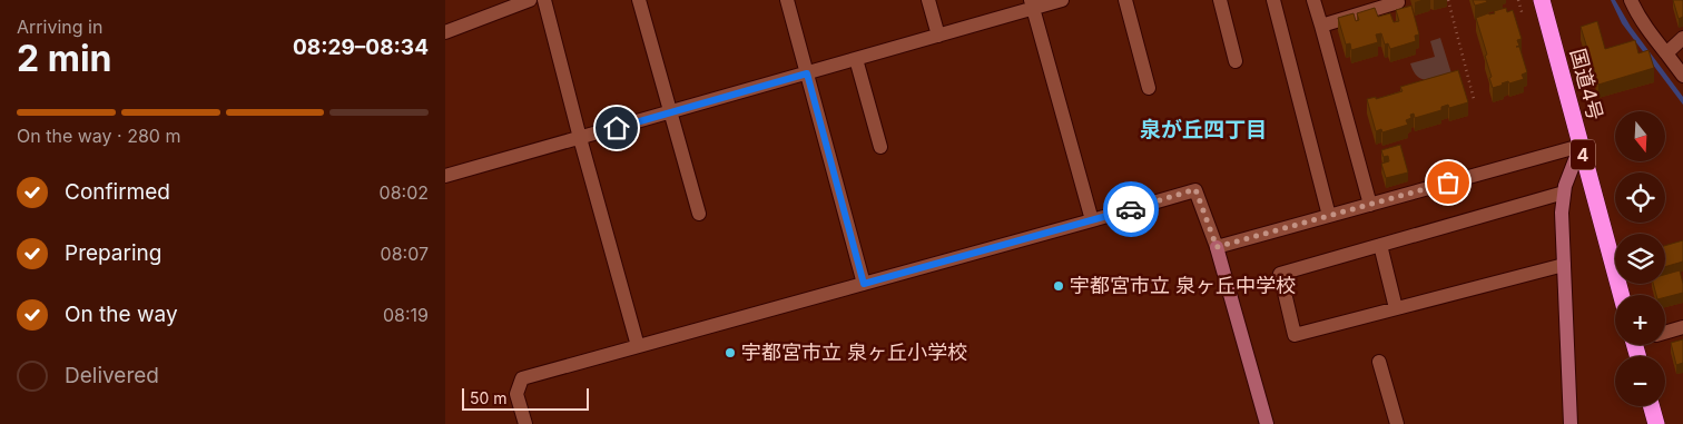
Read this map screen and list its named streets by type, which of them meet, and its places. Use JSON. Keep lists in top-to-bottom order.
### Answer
{
  "streets": {
    "highway": ["国道4号", "4"]
  },
  "districts": ["泉が丘四丁目"],
  "places": ["宇都宮市立 泉ヶ丘中学校", "宇都宮市立 泉ヶ丘小学校"],
  "scale_bar": "50 m",
  "north": "bottom",
  "page": {
    "heading": ["2 min", "Arriving in", "08:29–08:34"],
    "bar": "On the way · 280 m",
    "map_buttons": ["+", "−"],
    "list": [
      ["Confirmed", "08:02"],
      ["Preparing", "08:07"],
      ["On the way", "08:19"],
      "Delivered"
    ],
    "scale": "50 m"
  }
}
